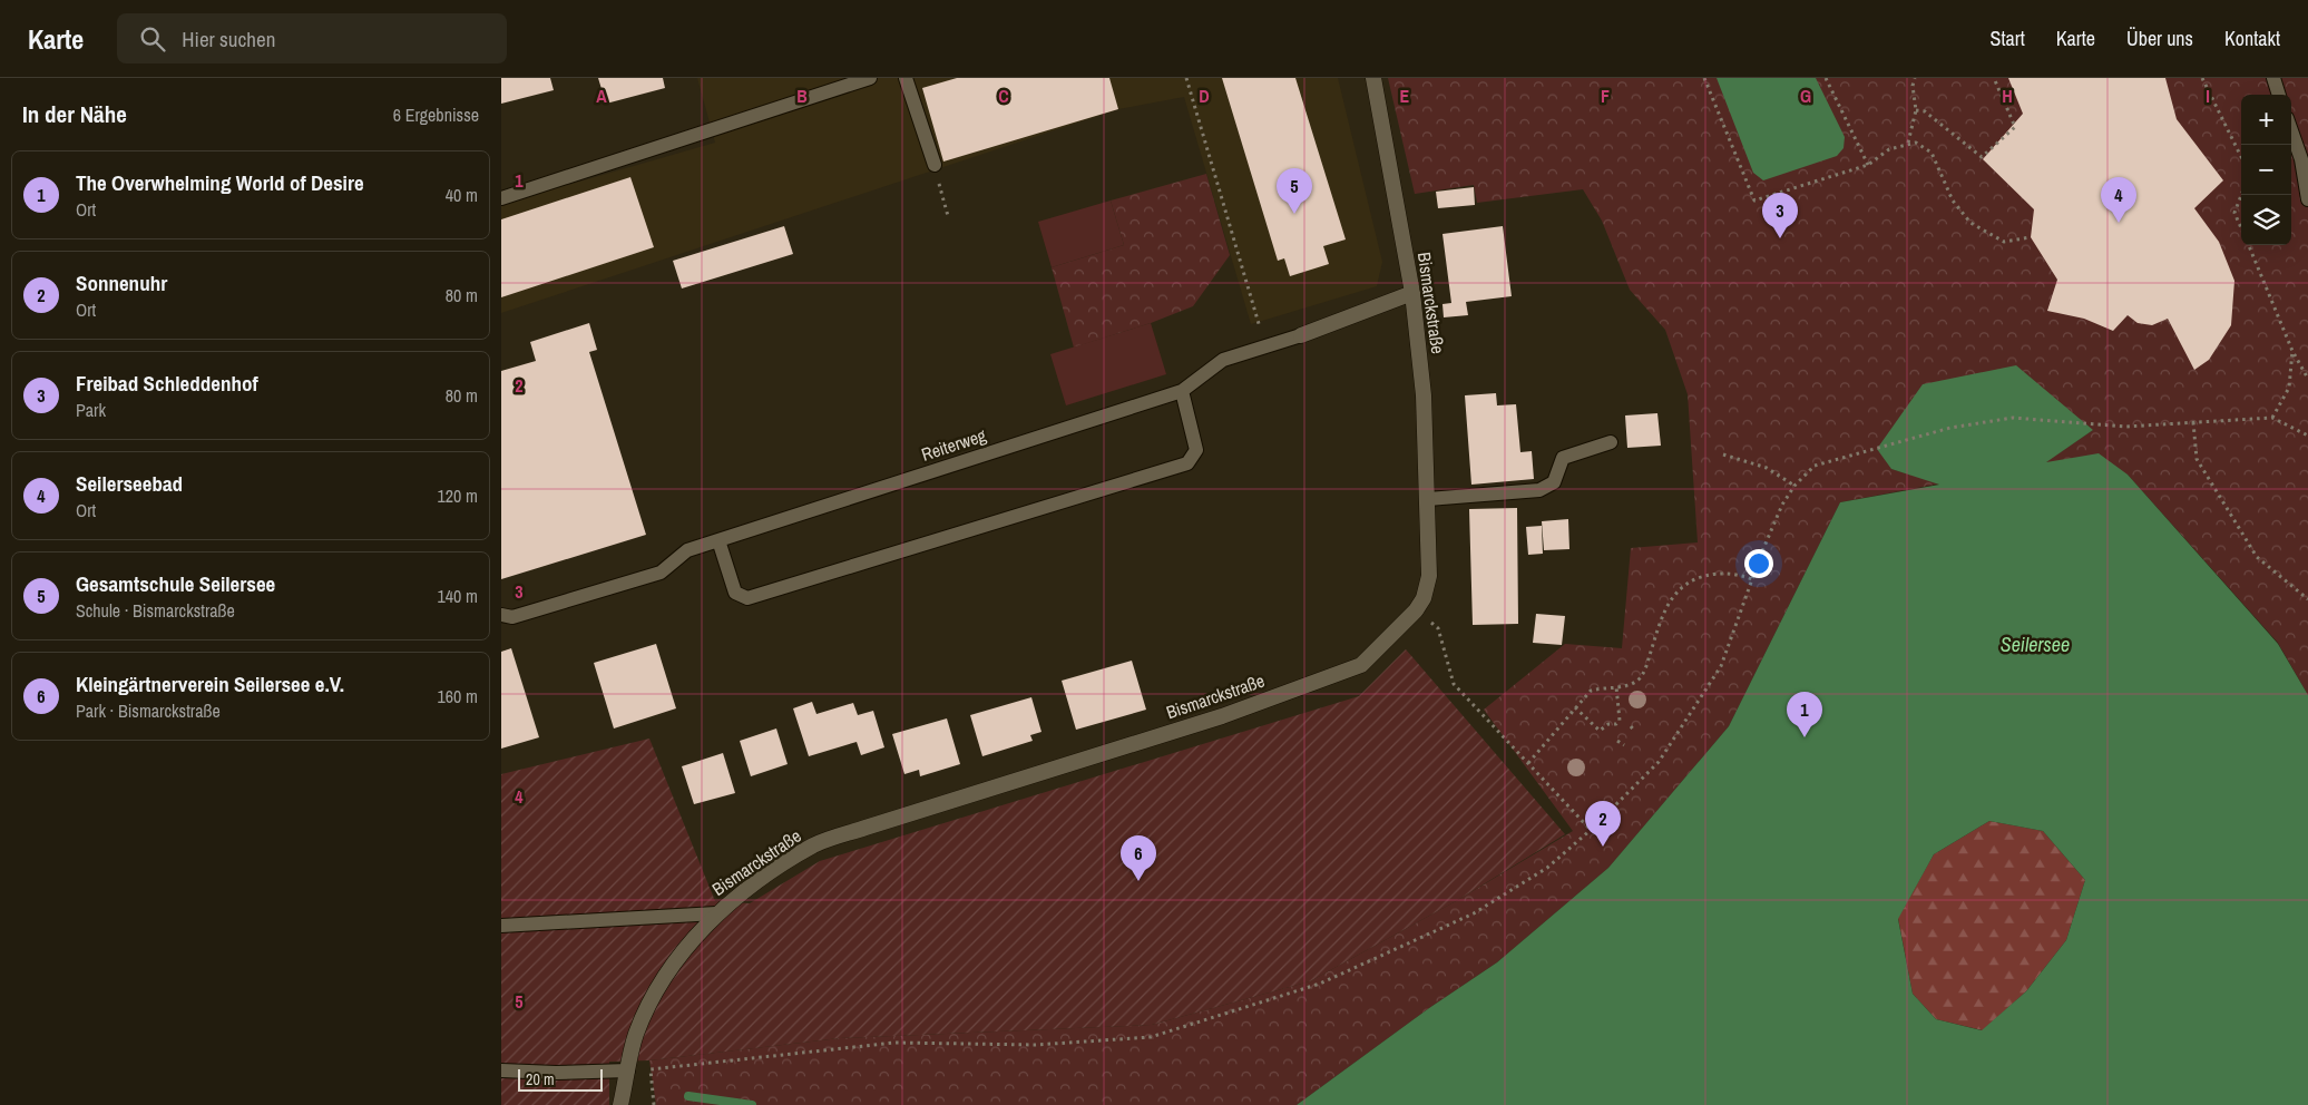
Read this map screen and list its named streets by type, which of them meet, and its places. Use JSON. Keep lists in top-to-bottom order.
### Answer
{
  "streets": {
    "street": ["Bismarckstraße", "Reiterweg"]
  },
  "crossings": [
    ["Bismarckstraße", "Reiterweg"]
  ],
  "water": ["Seilersee"],
  "scale_bar": "20 m",
  "page": {
    "header": "Karte",
    "search": "Hier suchen",
    "nav": [
      "Start",
      "Karte",
      "Über uns",
      "Kontakt"
    ],
    "heading": ["In der Nähe", "6 Ergebnisse"],
    "map_buttons": ["+", "−"],
    "list": [
      {
        "mark": "1",
        "name": "The Overwhelming World of Desire",
        "note": "Ort",
        "value": "40 m"
      },
      {
        "mark": "2",
        "name": "Sonnenuhr",
        "note": "Ort",
        "value": "80 m"
      },
      {
        "mark": "3",
        "name": "Freibad Schleddenhof",
        "note": "Park",
        "value": "80 m"
      },
      {
        "mark": "4",
        "name": "Seilerseebad",
        "note": "Ort",
        "value": "120 m"
      },
      {
        "mark": "5",
        "name": "Gesamtschule Seilersee",
        "note": "Schule · Bismarckstraße",
        "value": "140 m"
      },
      {
        "mark": "6",
        "name": "Kleingärtnerverein Seilersee e.V.",
        "note": "Park · Bismarckstraße",
        "value": "160 m"
      }
    ],
    "pins": [
      "5",
      "4",
      "3",
      "1",
      "2",
      "6"
    ],
    "scale": "20 m"
  },
  "grid": {
    "columns": [
      "A",
      "B",
      "C",
      "D",
      "E",
      "F",
      "G",
      "H",
      "I"
    ],
    "rows": [
      "1",
      "2",
      "3",
      "4",
      "5"
    ]
  }
}
